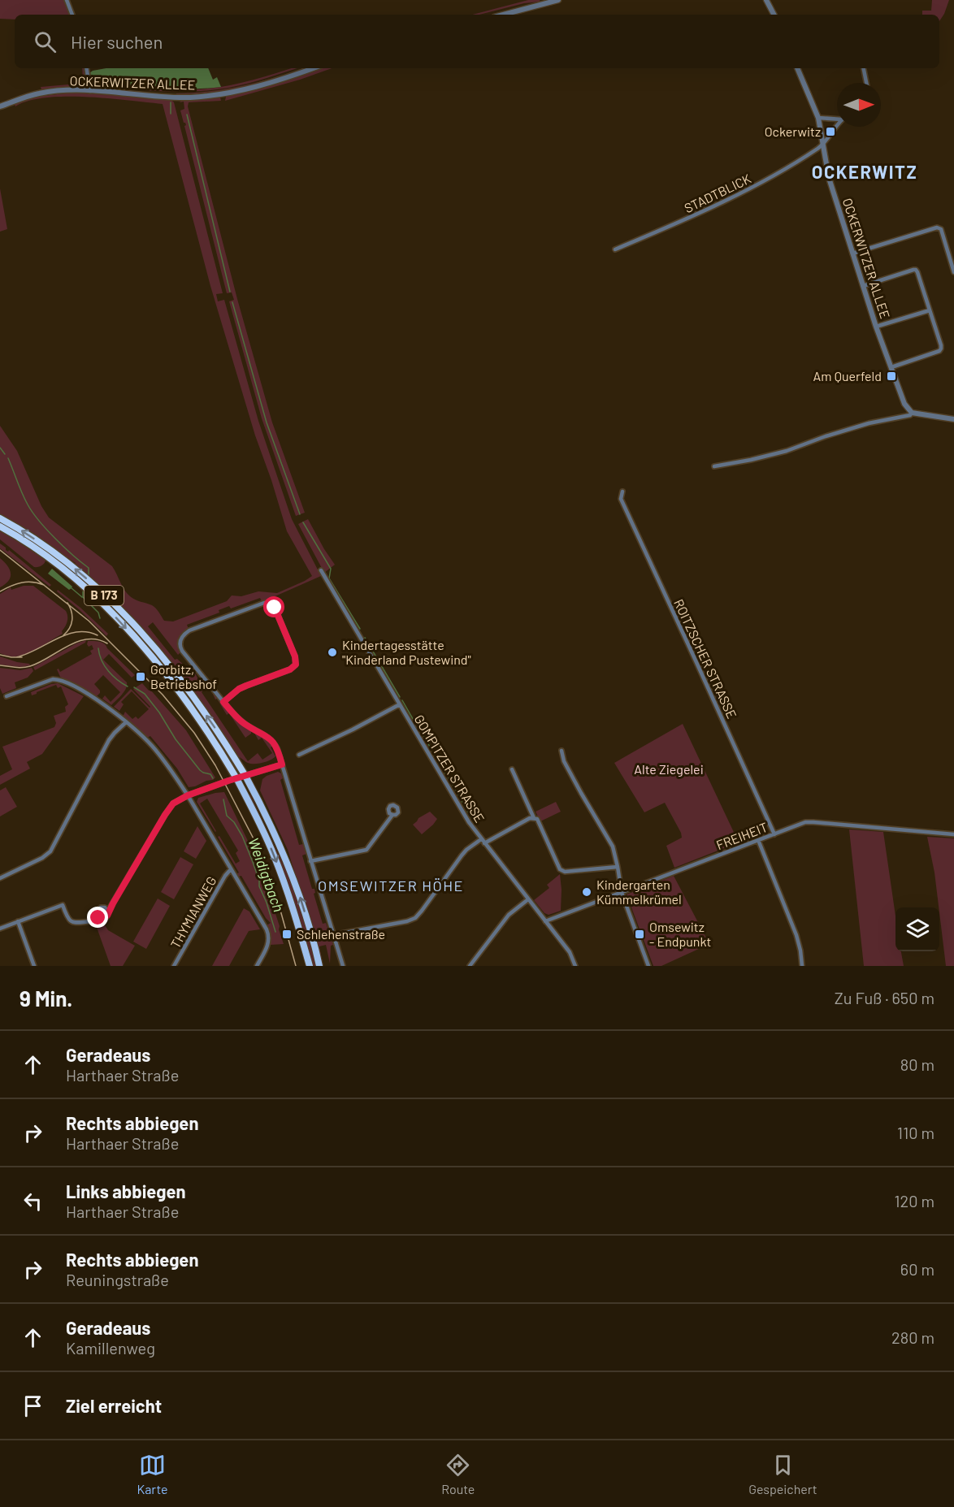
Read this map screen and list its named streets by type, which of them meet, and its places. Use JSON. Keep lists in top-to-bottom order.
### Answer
{
  "streets": {
    "highway": ["B 173"],
    "street": [
      "OCKERWITZER ALLEE",
      "STADTBLICK",
      "ROITZSCHER STRASSE",
      "GOMPITZER STRASSE",
      "FREIHEIT",
      "THYMIANWEG"
    ]
  },
  "crossings": [
    ["OCKERWITZER ALLEE", "STADTBLICK"],
    ["ROITZSCHER STRASSE", "FREIHEIT"],
    ["GOMPITZER STRASSE", "FREIHEIT"]
  ],
  "districts": ["OCKERWITZ", "OMSEWITZER HÖHE"],
  "water": ["Weidigtbach"],
  "parks": ["Alte Ziegelei"],
  "places": {
    "transit": [
      "Ockerwitz",
      "Am Querfeld",
      "Gorbitz, Betriebshof",
      "Schlehenstraße",
      "Omsewitz - Endpunkt"
    ],
    "other": ["Kindertagesstätte \"Kinderland Pustewind\"", "Kindergarten Kümmelkrümel"]
  },
  "north": "right",
  "page": {
    "search": "Hier suchen",
    "heading": ["9 Min.", "Zu Fuß · 650 m"],
    "list": [
      ["Geradeaus", "Harthaer Straße", "80 m"],
      ["Rechts abbiegen", "Harthaer Straße", "110 m"],
      ["Links abbiegen", "Harthaer Straße", "120 m"],
      ["Rechts abbiegen", "Reuningstraße", "60 m"],
      ["Geradeaus", "Kamillenweg", "280 m"],
      "Ziel erreicht"
    ],
    "nav": ["Karte", "Route", "Gespeichert"]
  }
}
